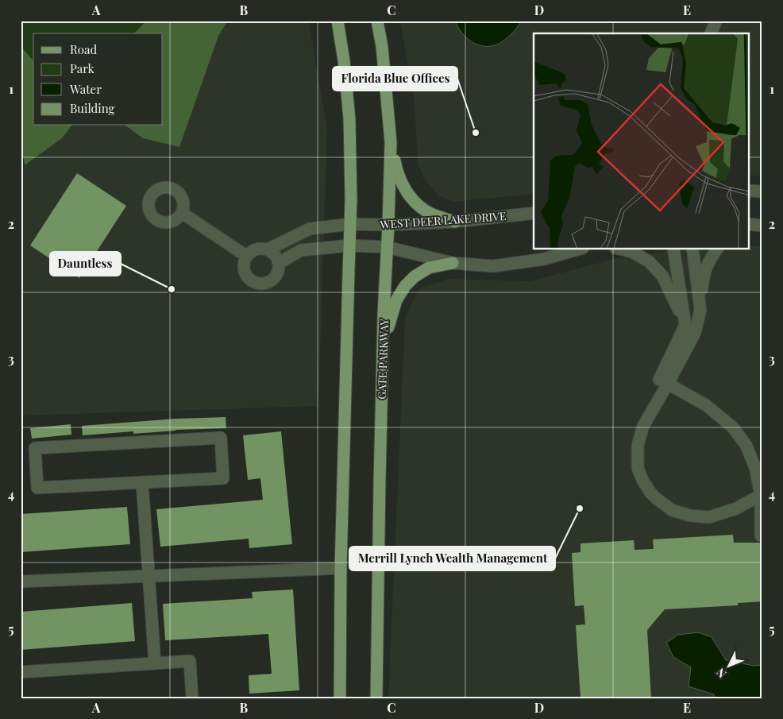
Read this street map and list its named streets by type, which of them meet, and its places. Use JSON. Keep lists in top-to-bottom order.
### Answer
{
  "streets": {
    "main road": ["GATE PARKWAY"],
    "street": ["WEST DEER LAKE DRIVE"]
  },
  "crossings": [
    ["WEST DEER LAKE DRIVE", "GATE PARKWAY"]
  ],
  "places": ["Florida Blue Offices", "Dauntless", "Merrill Lynch Wealth Management"],
  "legend": [
    "Road",
    "Park",
    "Water",
    "Building"
  ],
  "north": "bottom left",
  "grid": {
    "columns": [
      "A",
      "B",
      "C",
      "D",
      "E"
    ],
    "rows": [
      "1",
      "2",
      "3",
      "4",
      "5"
    ]
  }
}
